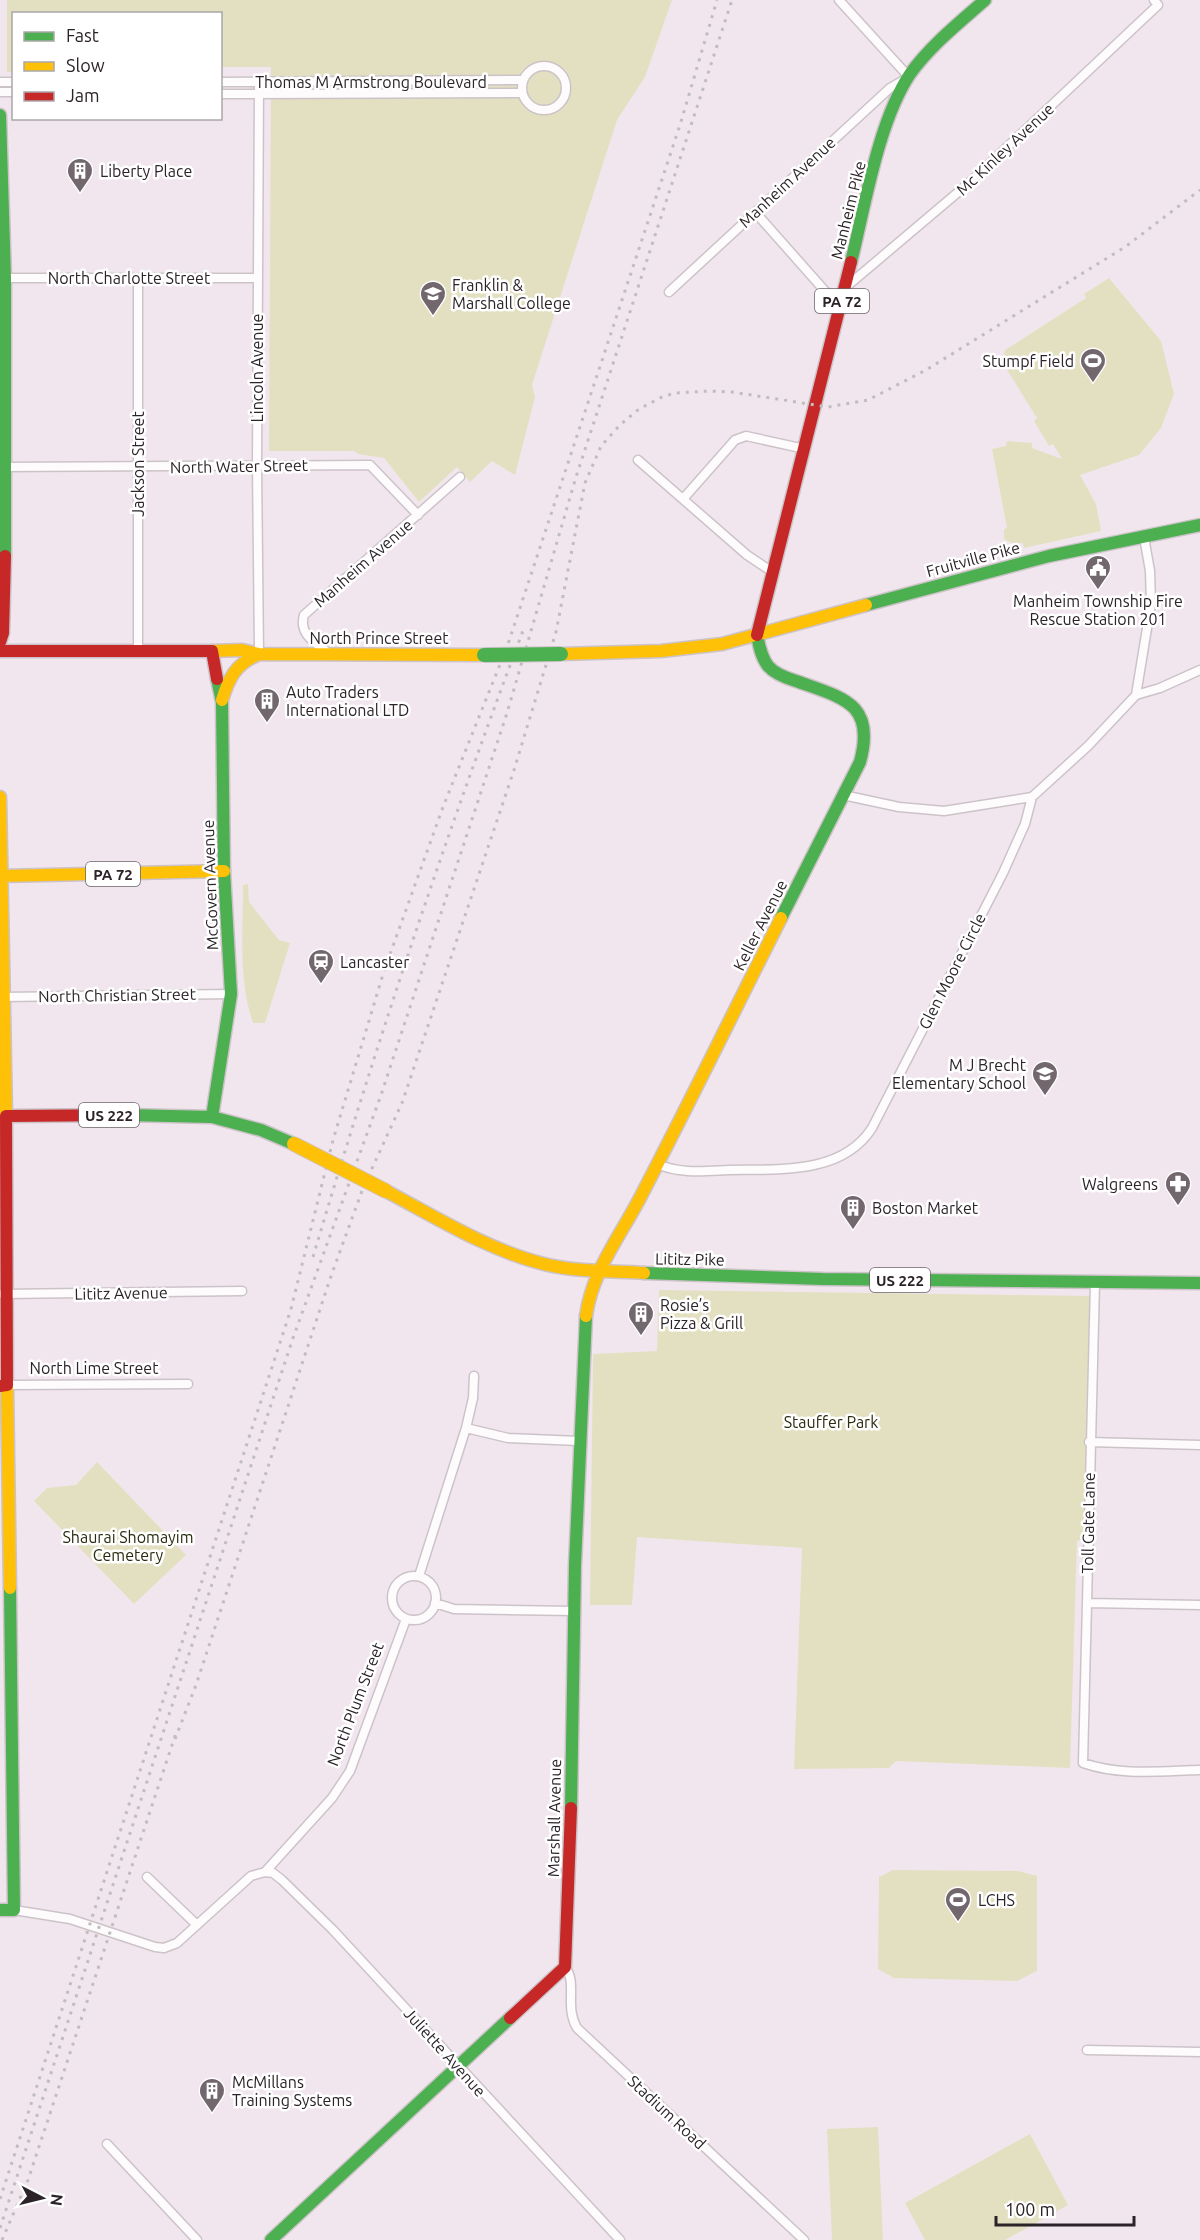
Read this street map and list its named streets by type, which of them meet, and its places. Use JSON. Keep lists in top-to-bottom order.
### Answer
{
  "streets": {
    "main road": [
      "Manheim Pike",
      "PA 72",
      "Fruitville Pike",
      "North Prince Street",
      "McGovern Avenue",
      "Keller Avenue",
      "US 222",
      "Lititz Pike",
      "North Plum Street",
      "Marshall Avenue"
    ],
    "street": [
      "Thomas M Armstrong Boulevard",
      "Mc Kinley Avenue",
      "Manheim Avenue",
      "North Charlotte Street",
      "Lincoln Avenue",
      "Jackson Street",
      "North Water Street",
      "Glen Moore Circle",
      "North Christian Street",
      "Lititz Avenue",
      "North Lime Street",
      "Toll Gate Lane",
      "Juliette Avenue",
      "Stadium Road"
    ]
  },
  "crossings": [
    ["Thomas M Armstrong Boulevard", "Lincoln Avenue"],
    ["Mc Kinley Avenue", "Manheim Pike"],
    ["Manheim Avenue", "Manheim Pike"],
    ["Manheim Avenue", "North Water Street"],
    ["Manheim Avenue", "North Prince Street"],
    ["Manheim Pike", "Fruitville Pike"],
    ["Manheim Pike", "North Prince Street"],
    ["Manheim Pike", "Keller Avenue"],
    ["North Charlotte Street", "Lincoln Avenue"],
    ["North Charlotte Street", "Jackson Street"],
    ["PA 72", "McGovern Avenue"],
    ["Lincoln Avenue", "North Water Street"],
    ["Lincoln Avenue", "North Prince Street"],
    ["Jackson Street", "North Water Street"],
    ["Jackson Street", "North Prince Street"],
    ["Fruitville Pike", "North Prince Street"],
    ["Fruitville Pike", "Keller Avenue"],
    ["North Prince Street", "McGovern Avenue"],
    ["North Prince Street", "Keller Avenue"],
    ["McGovern Avenue", "North Christian Street"],
    ["McGovern Avenue", "US 222"],
    ["McGovern Avenue", "Lititz Pike"],
    ["Keller Avenue", "Glen Moore Circle"],
    ["Keller Avenue", "Lititz Pike"],
    ["Keller Avenue", "Marshall Avenue"],
    ["US 222", "Lititz Pike"],
    ["Lititz Pike", "Toll Gate Lane"],
    ["Lititz Pike", "Marshall Avenue"],
    ["North Plum Street", "Juliette Avenue"],
    ["Marshall Avenue", "Stadium Road"]
  ],
  "parks": ["Stauffer Park", "Shaurai Shomayim Cemetery"],
  "places": {
    "building": [
      "Liberty Place",
      "Auto Traders International LTD",
      "Boston Market",
      "Rosie’s Pizza & Grill",
      "McMillans Training Systems"
    ],
    "school or university": ["Franklin & Marshall College", "M J Brecht Elementary School"],
    "sports": ["Stumpf Field", "LCHS"],
    "public building": ["Manheim Township Fire Rescue Station 201"],
    "station": ["Lancaster"],
    "pharmacy": ["Walgreens"]
  },
  "legend": ["Fast", "Slow", "Jam"],
  "scale_bar": "100 m",
  "north": "right"
}
